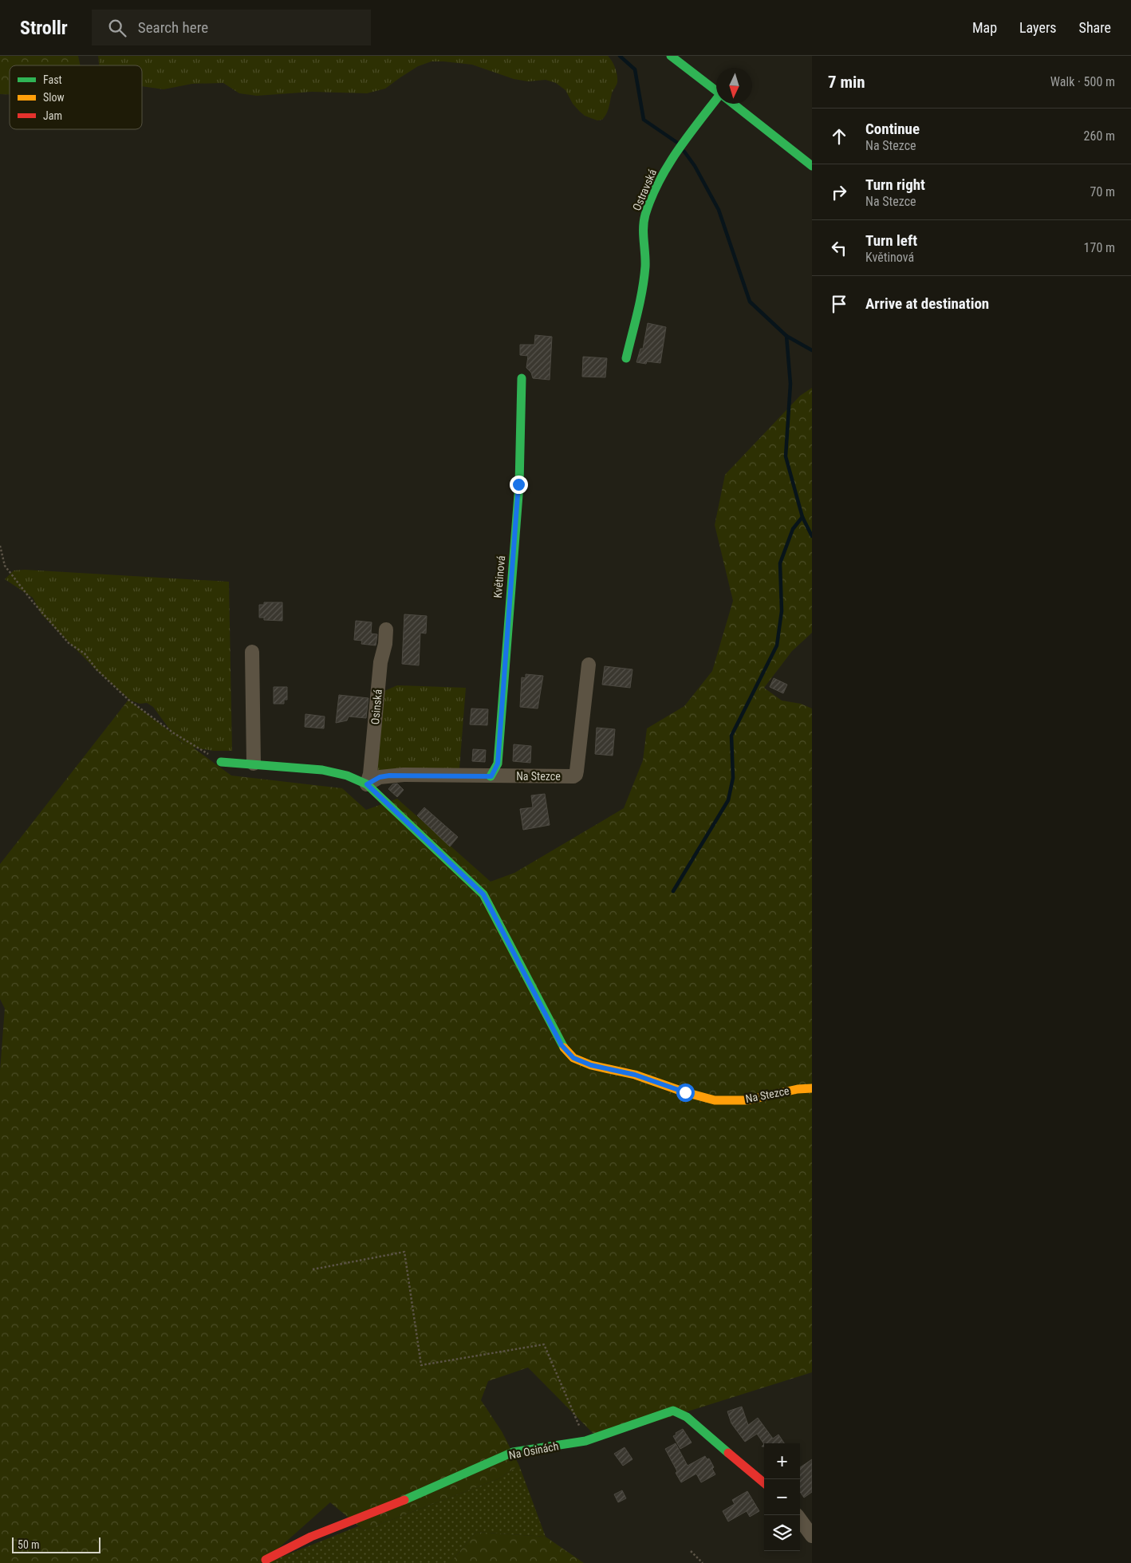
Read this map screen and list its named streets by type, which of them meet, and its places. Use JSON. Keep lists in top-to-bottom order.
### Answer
{
  "streets": {
    "street": [
      "Ostravská",
      "Květinová",
      "Osinská",
      "Na Stezce",
      "Na Osinách"
    ]
  },
  "crossings": [
    ["Květinová", "Na Stezce"],
    ["Osinská", "Na Stezce"]
  ],
  "legend": ["Fast", "Slow", "Jam"],
  "scale_bar": "50 m",
  "north": "bottom",
  "page": {
    "header": "Strollr",
    "search": "Search here",
    "nav": ["Map", "Layers", "Share"],
    "heading": ["7 min", "Walk · 500 m"],
    "list": [
      ["Continue", "Na Stezce", "260 m"],
      ["Turn right", "Na Stezce", "70 m"],
      ["Turn left", "Květinová", "170 m"],
      "Arrive at destination"
    ],
    "map_buttons": ["+", "−"],
    "scale": "50 m"
  }
}
